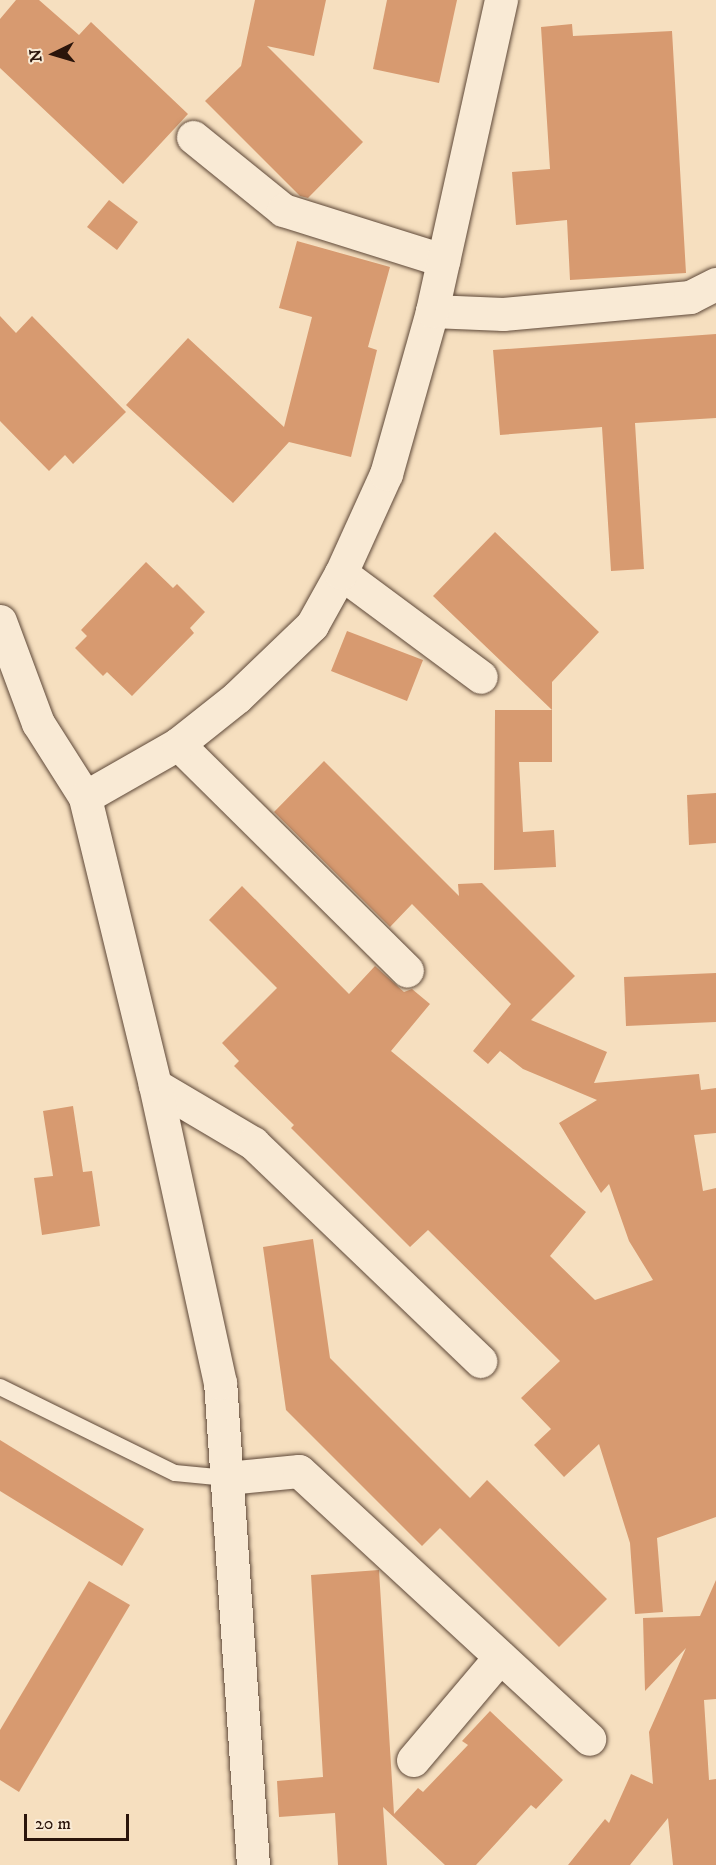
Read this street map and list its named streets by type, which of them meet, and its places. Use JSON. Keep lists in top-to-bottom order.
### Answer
{
  "scale_bar": "20 m",
  "north": "left"
}
